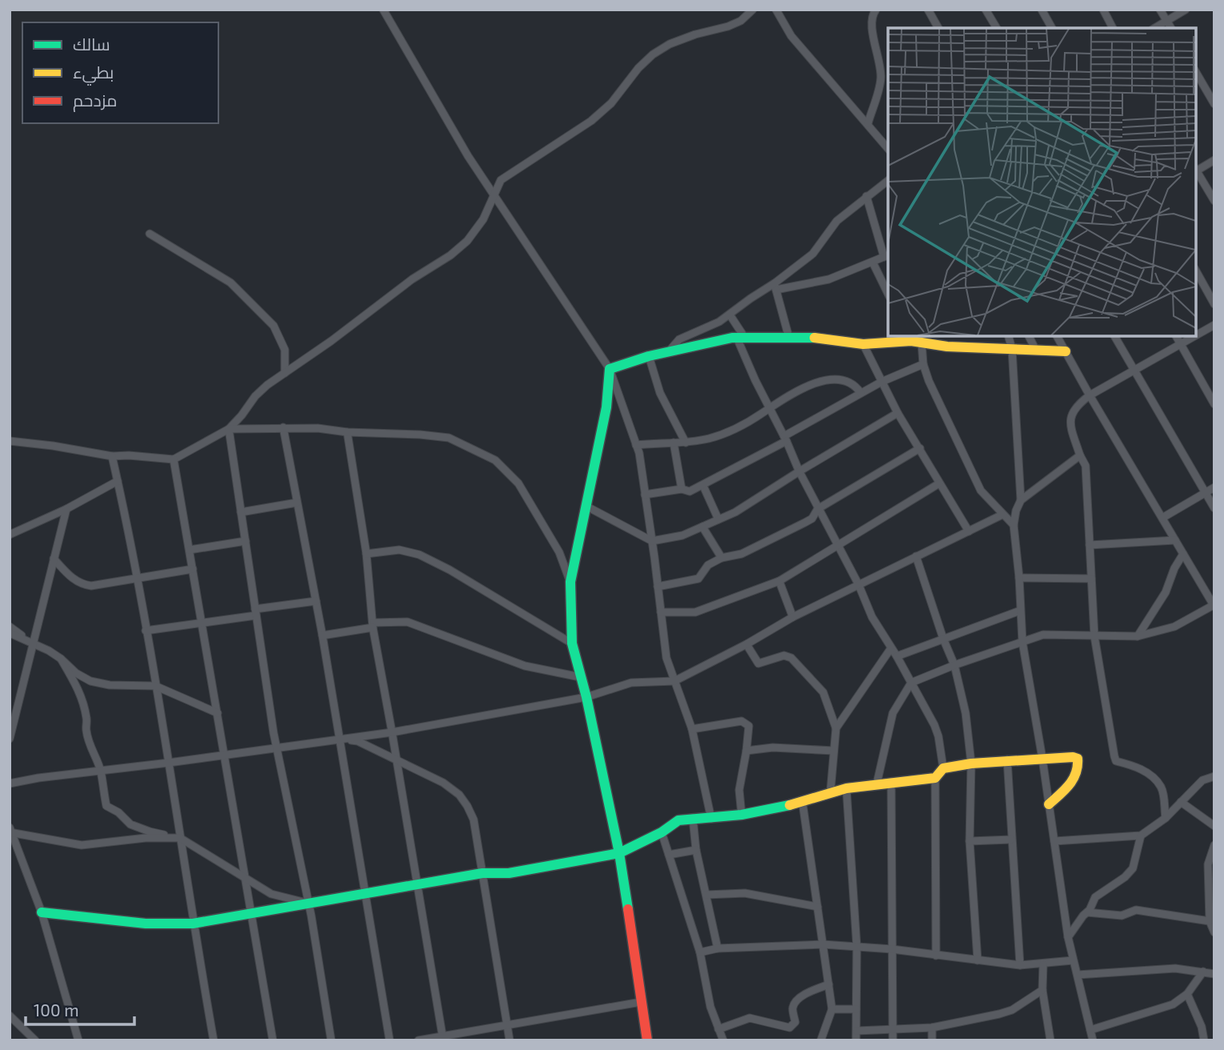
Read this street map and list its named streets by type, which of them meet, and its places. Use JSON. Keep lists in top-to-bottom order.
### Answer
{
  "legend": ["سالك", "بطيء", "مزدحم"],
  "scale_bar": "100 m"
}
